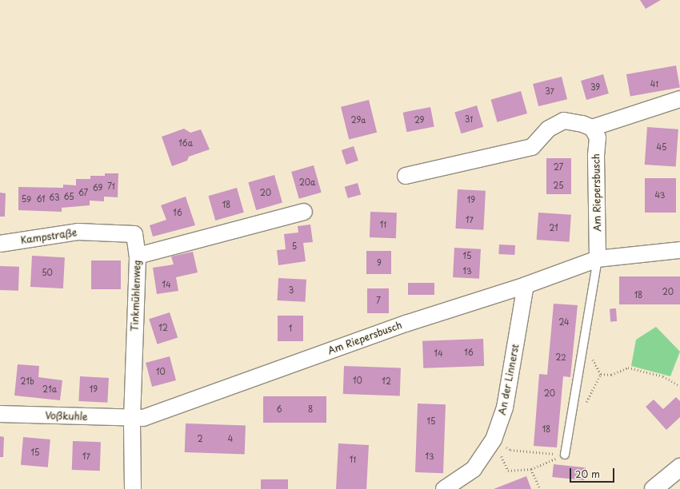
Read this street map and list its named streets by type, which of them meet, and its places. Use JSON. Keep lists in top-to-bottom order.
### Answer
{
  "streets": {
    "street": [
      "Am Riepersbusch",
      "Kampstraße",
      "Tinkmühlenweg",
      "An der Linnerst",
      "Voßkuhle"
    ]
  },
  "crossings": [
    ["Am Riepersbusch", "Tinkmühlenweg"],
    ["Am Riepersbusch", "An der Linnerst"],
    ["Am Riepersbusch", "Voßkuhle"],
    ["Kampstraße", "Tinkmühlenweg"],
    ["Tinkmühlenweg", "Voßkuhle"]
  ],
  "house_numbers": [
    "41",
    "39",
    "37",
    "31",
    "29a",
    "29",
    "16a",
    "45",
    "27",
    "20a",
    "25",
    "71",
    "69",
    "67",
    "20",
    "43",
    "65",
    "63",
    "59",
    "61",
    "19",
    "18",
    "16",
    "17",
    "11",
    "21",
    "5",
    "15",
    "9",
    "13",
    "50",
    "14",
    "3",
    "20",
    "18",
    "7",
    "24",
    "12",
    "1",
    "16",
    "14",
    "22",
    "10",
    "10",
    "21b",
    "12",
    "21a",
    "19",
    "20",
    "6",
    "8",
    "15",
    "18",
    "2",
    "4",
    "15",
    "17",
    "13",
    "11"
  ],
  "scale_bar": "20 m"
}
